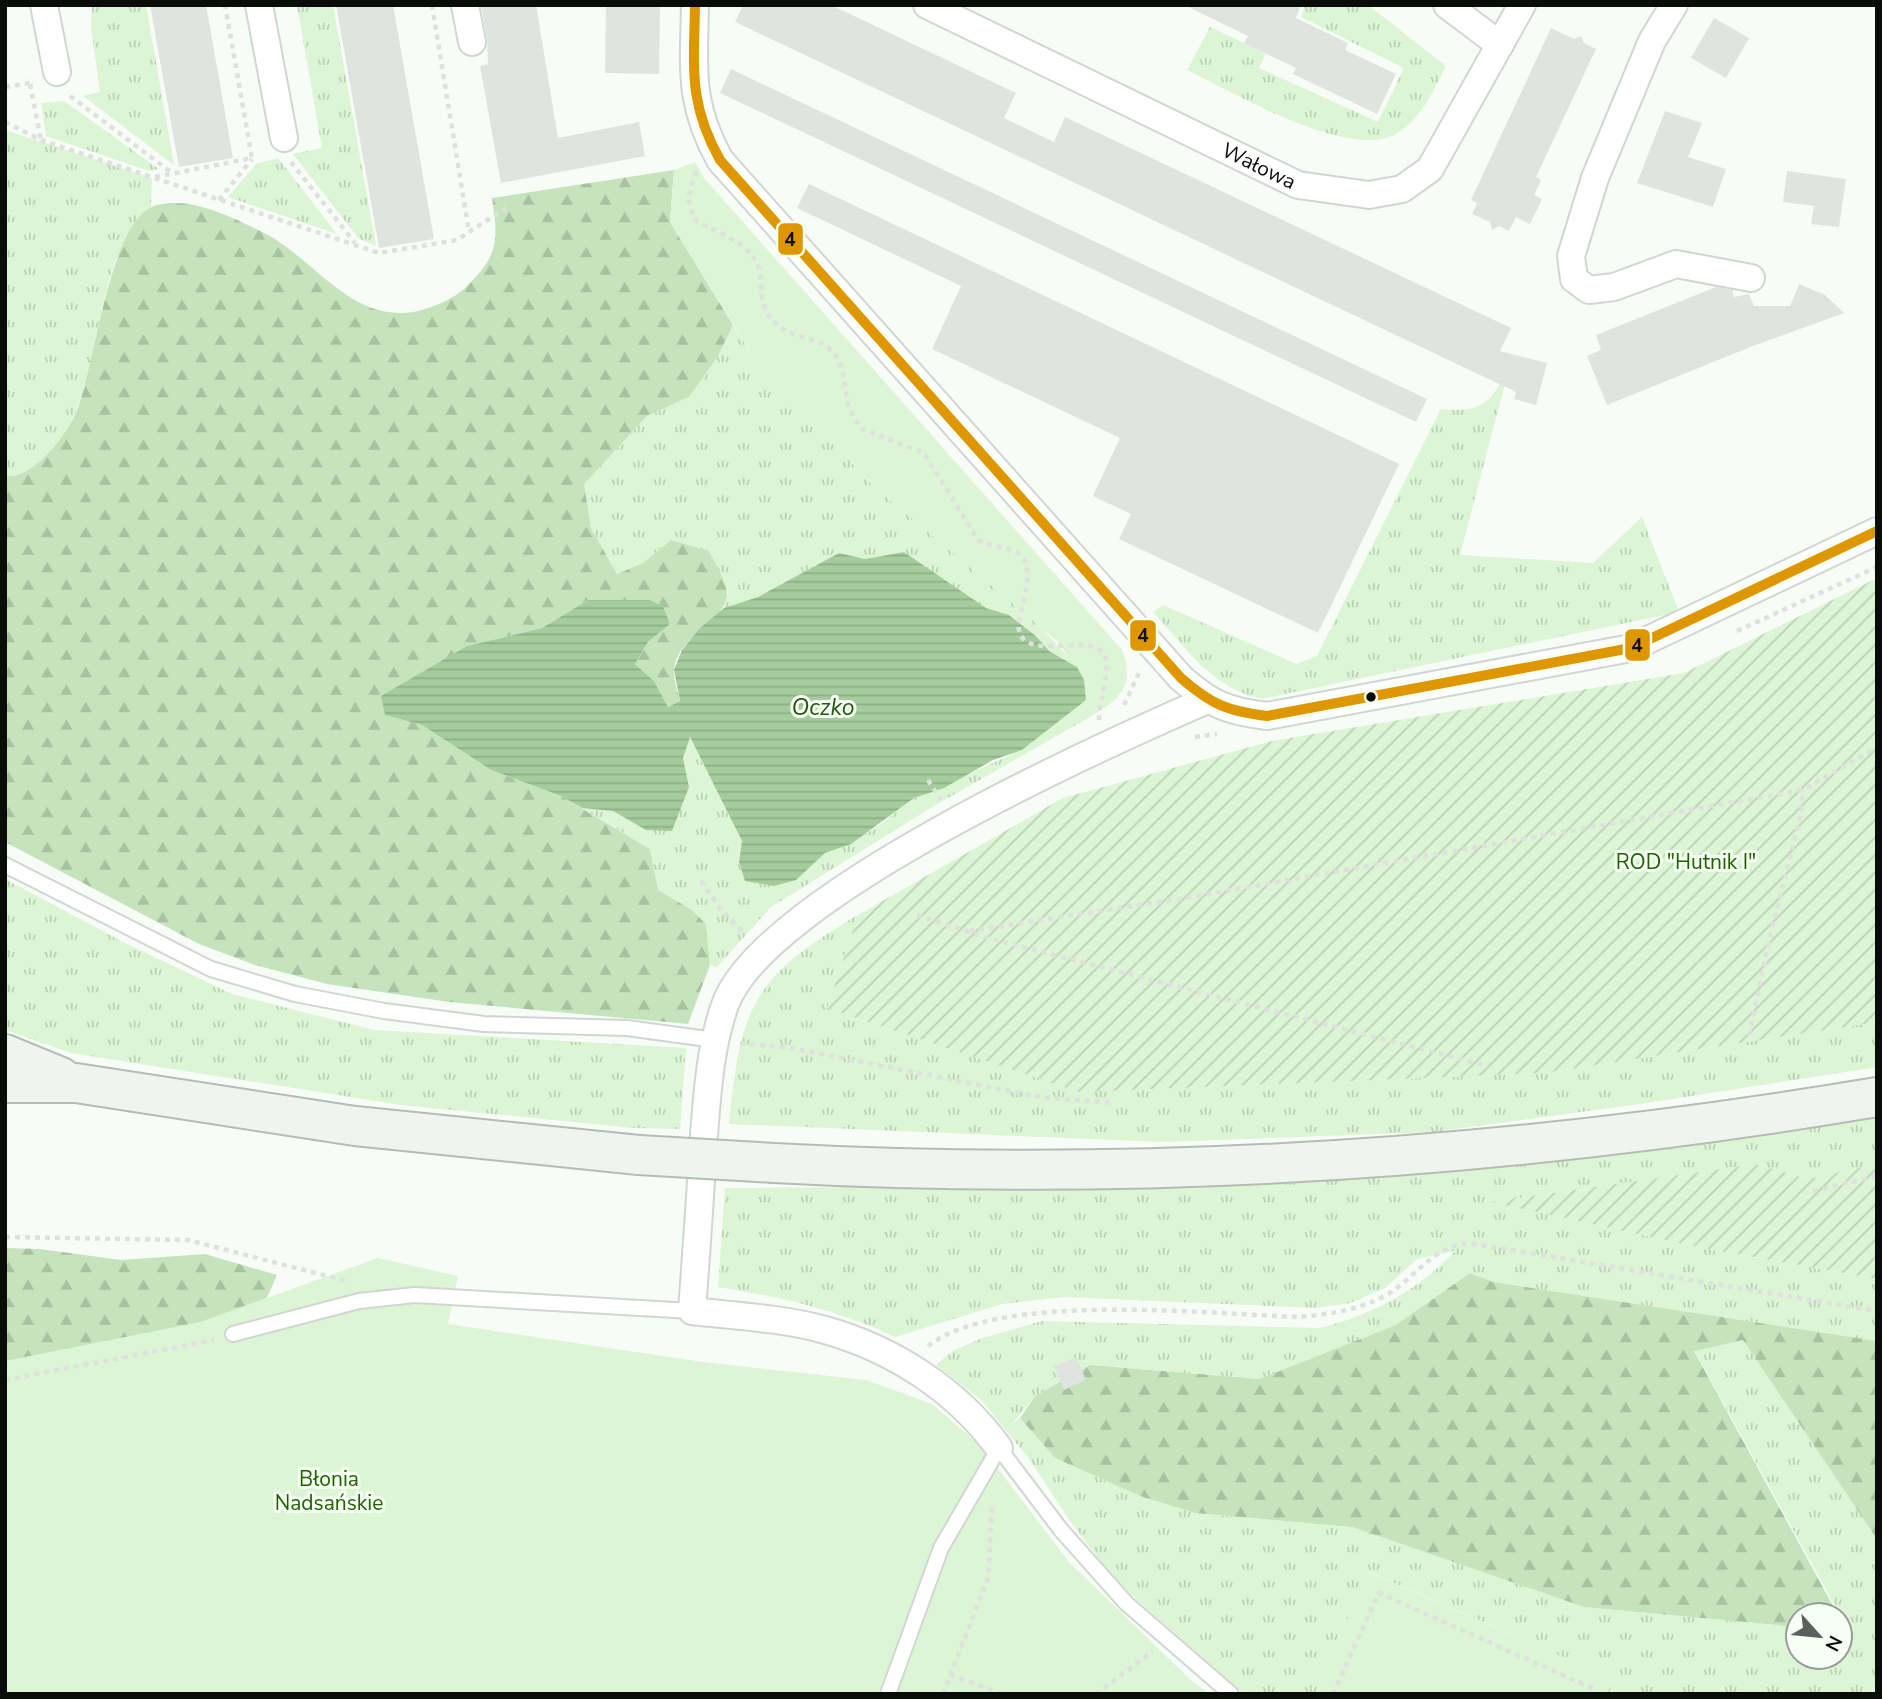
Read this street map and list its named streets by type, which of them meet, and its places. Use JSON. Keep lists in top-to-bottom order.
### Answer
{
  "streets": {
    "street": ["Wałowa"]
  },
  "water": ["Oczko"],
  "parks": ["ROD \"Hutnik I\"", "Błonia Nadsańskie"],
  "lines": ["transit line 4"],
  "north": "bottom right"
}
